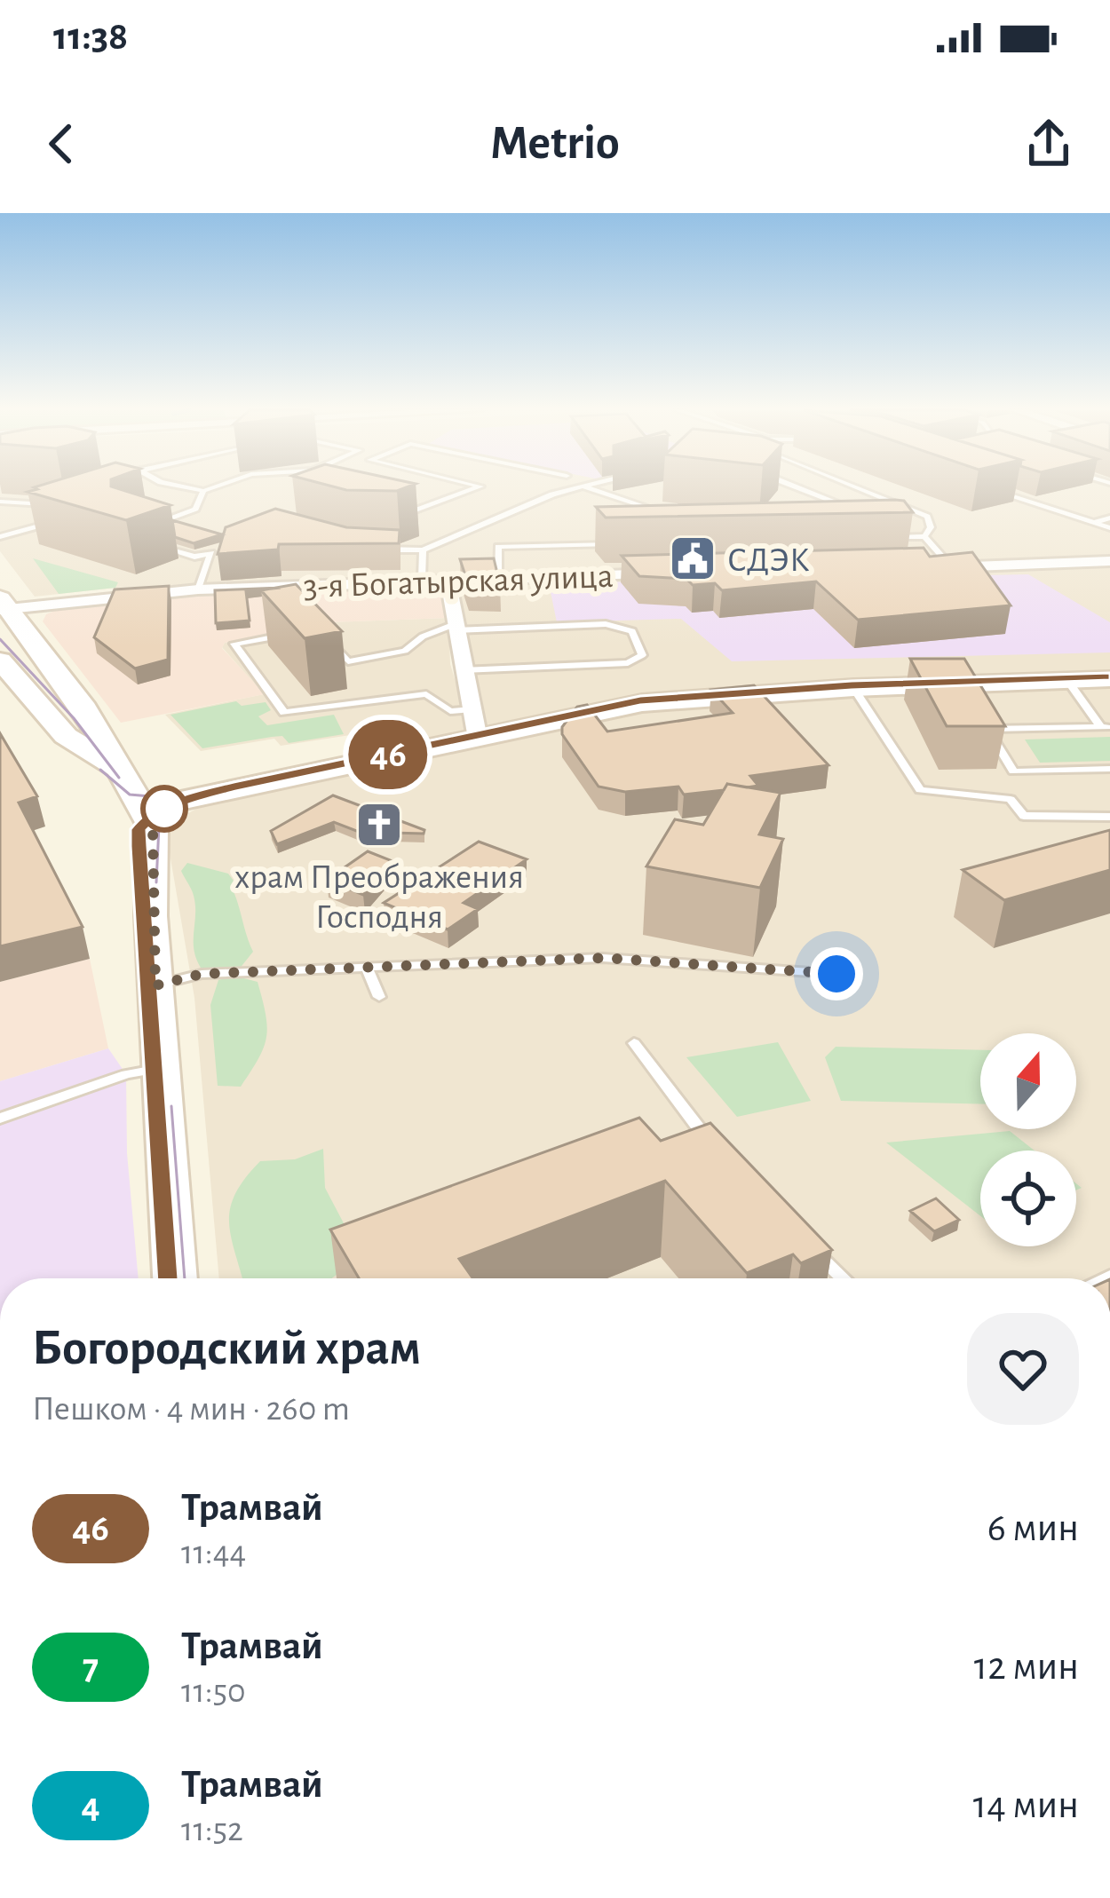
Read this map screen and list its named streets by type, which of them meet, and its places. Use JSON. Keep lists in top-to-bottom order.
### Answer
{
  "streets": {
    "street": ["3-я Богатырская улица"]
  },
  "places": {
    "public building": ["СДЭК"],
    "church": ["храм Преображения Господня"]
  },
  "lines": ["tram line 46"],
  "north": "top",
  "page": {
    "status": "11:38",
    "header": "Metrio",
    "on_map": "46",
    "heading": ["Богородский храм", "Пешком · 4 мин · 260 m"],
    "list": [
      {
        "mark": "46",
        "name": "Трамвай",
        "note": "11:44",
        "value": "6 мин"
      },
      {
        "mark": "7",
        "name": "Трамвай",
        "note": "11:50",
        "value": "12 мин"
      },
      {
        "mark": "4",
        "name": "Трамвай",
        "note": "11:52",
        "value": "14 мин"
      }
    ]
  }
}
